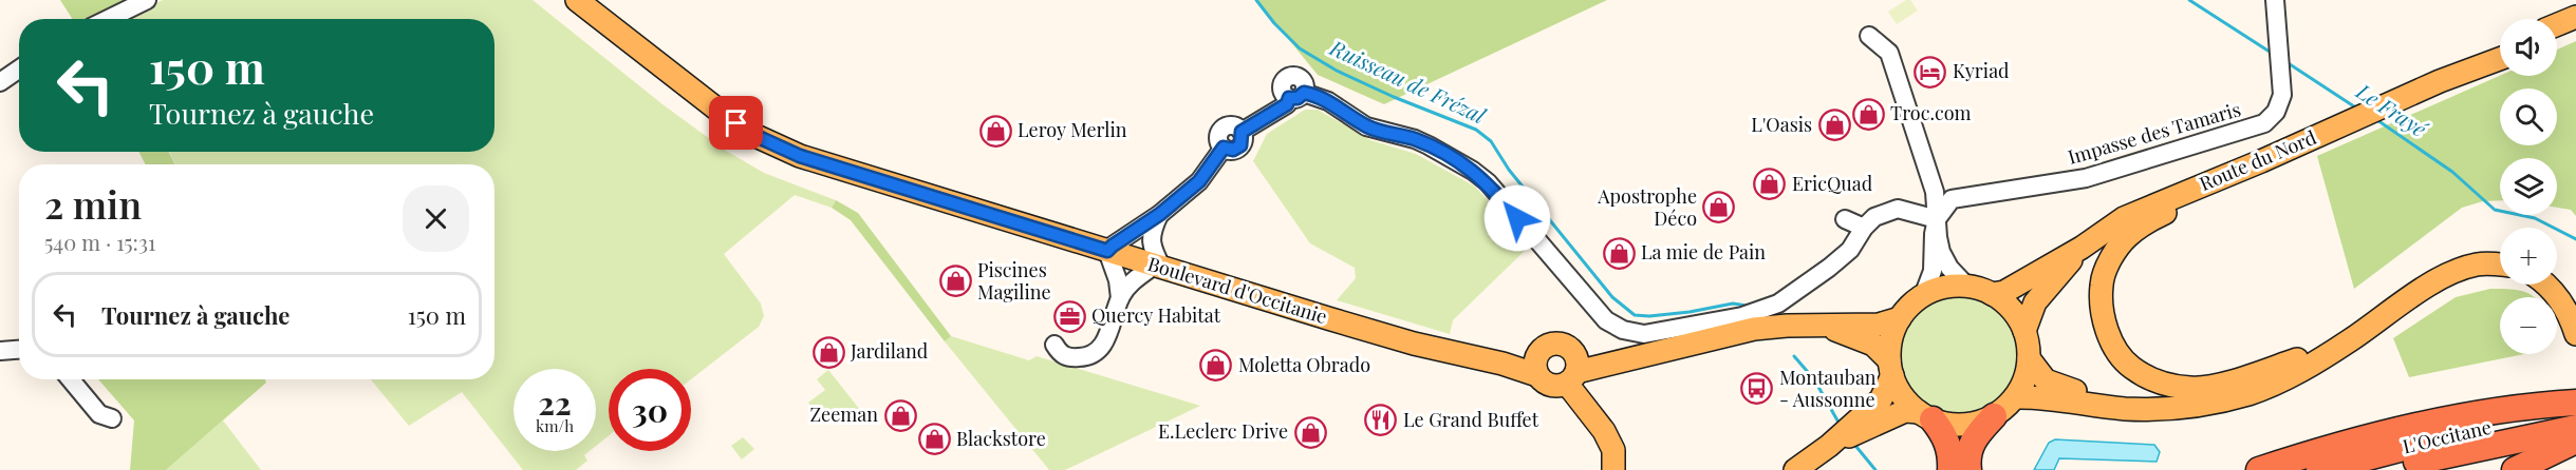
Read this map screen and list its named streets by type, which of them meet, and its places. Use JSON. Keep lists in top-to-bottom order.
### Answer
{
  "streets": {
    "highway": ["L'Occitane"],
    "main road": ["Route du Nord", "Boulevard d'Occitanie"],
    "street": ["Impasse des Tamaris"]
  },
  "crossings": [
    ["Route du Nord", "Boulevard d'Occitanie"]
  ],
  "water": ["Ruisseau de Frézal", "Le Frayé"],
  "places": {
    "hotel": ["Kyriad"],
    "shop": [
      "Troc.com",
      "L'Oasis",
      "Leroy Merlin",
      "EricQuad",
      "Apostrophe Déco",
      "La mie de Pain",
      "Piscines Magiline",
      "Jardiland",
      "Moletta Obrado",
      "Zeeman",
      "E.Leclerc Drive",
      "Blackstore"
    ],
    "office": ["Quercy Habitat"],
    "bus stop": ["Montauban - Aussonne"],
    "restaurant": ["Le Grand Buffet"]
  },
  "page": {
    "map_buttons": ["+", "−"],
    "turn": ["150 m", "Tournez à gauche"],
    "heading": ["2 min", "540 m · 15:31"],
    "list": [
      {
        "name": "Tournez à gauche",
        "value": "150 m"
      }
    ],
    "speed": "22 km/h",
    "limit": "30"
  }
}
